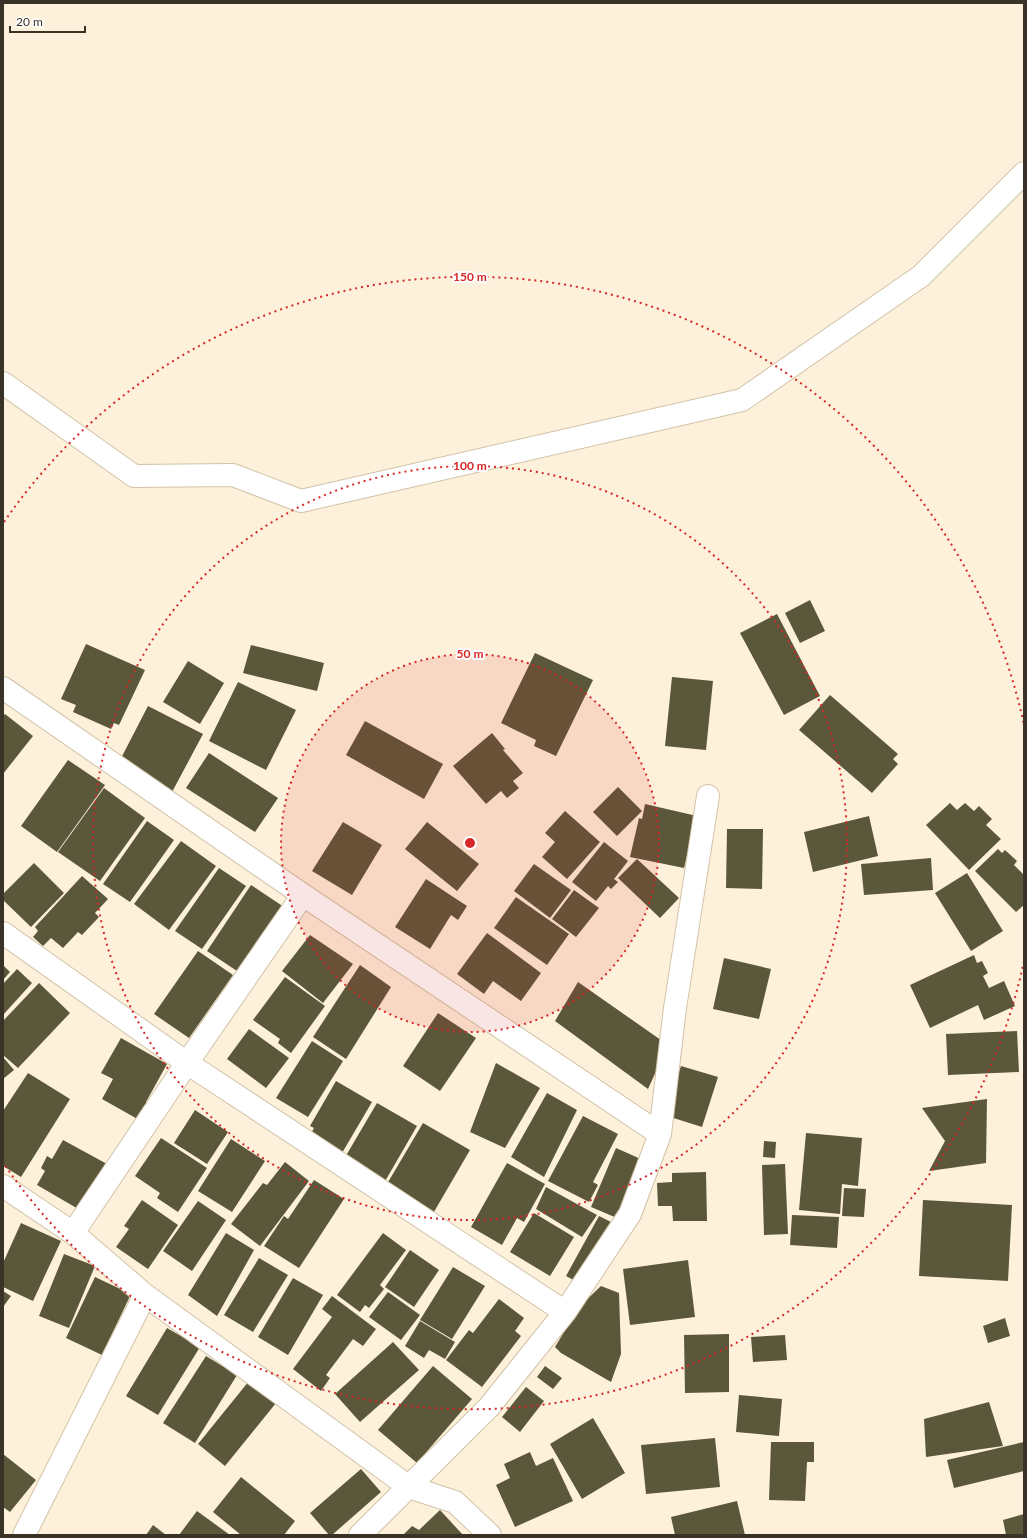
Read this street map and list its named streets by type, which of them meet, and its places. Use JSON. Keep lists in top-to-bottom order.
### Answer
{
  "scale_bar": "20 m",
  "rings": ["150 m", "100 m", "50 m"]
}
